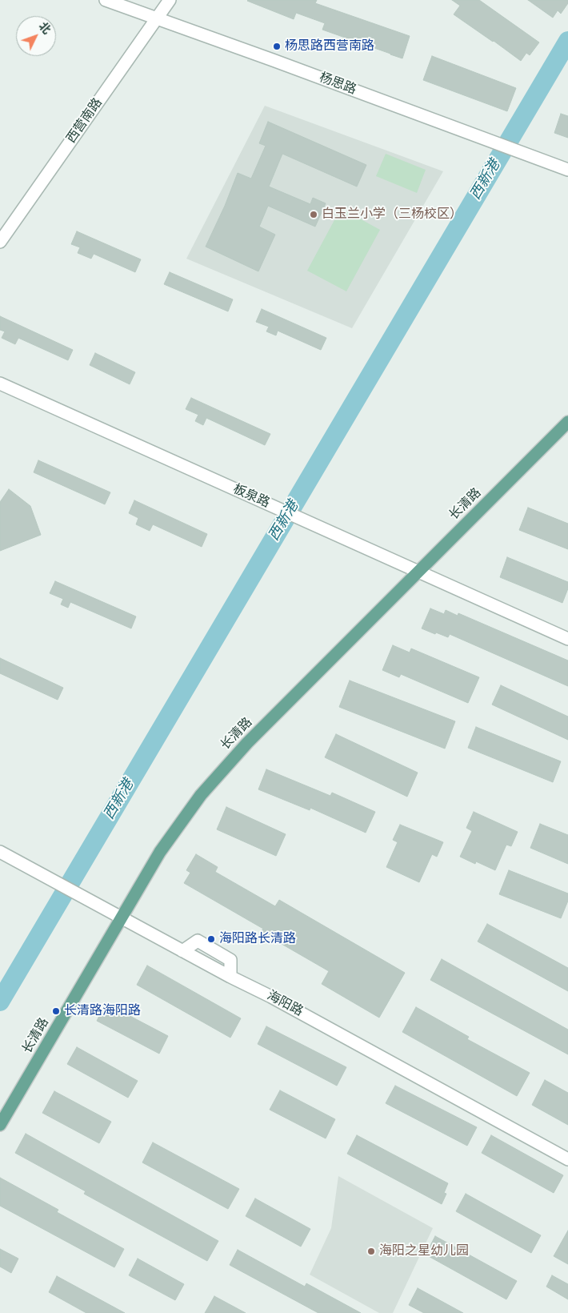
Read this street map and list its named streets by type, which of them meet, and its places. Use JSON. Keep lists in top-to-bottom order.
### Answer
{
  "streets": {
    "main road": ["长清路"],
    "street": [
      "杨思路",
      "西营南路",
      "板泉路",
      "海阳路"
    ]
  },
  "crossings": [
    ["杨思路", "西营南路"],
    ["板泉路", "长清路"],
    ["长清路", "海阳路"]
  ],
  "water": ["西新港"],
  "places": [
    "杨思路西营南路",
    "白玉兰小学（三杨校区）",
    "海阳路长清路",
    "长清路海阳路",
    "海阳之星幼儿园"
  ],
  "north": "top right"
}
